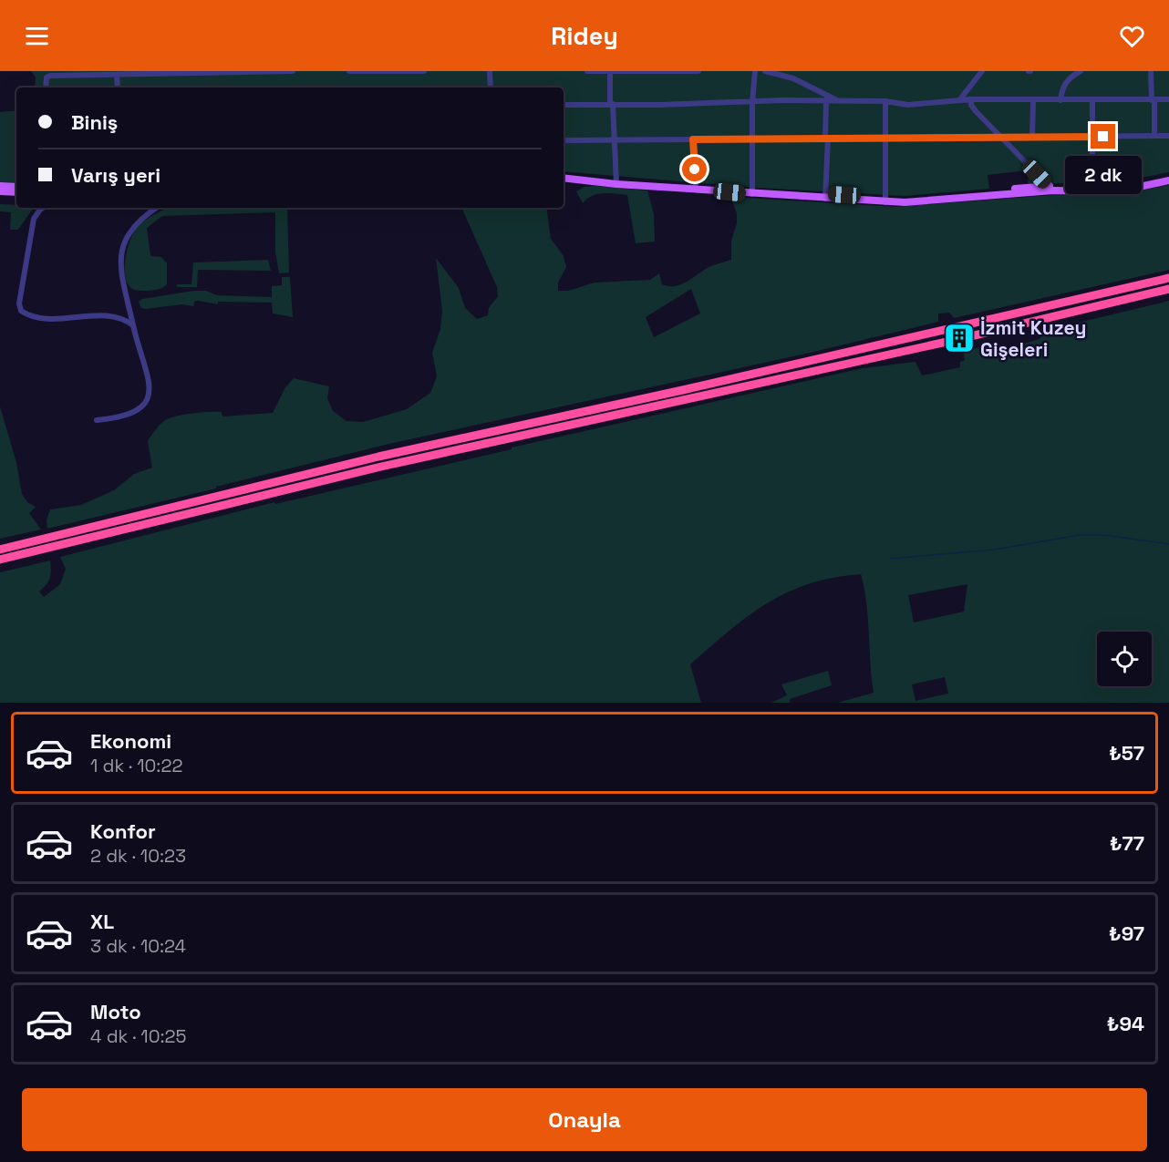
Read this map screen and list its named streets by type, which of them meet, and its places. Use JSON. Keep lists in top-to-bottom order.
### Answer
{
  "places": {
    "building": ["İzmit Kuzey Gişeleri"]
  },
  "page": {
    "header": "Ridey",
    "banner": ["Biniş", "Varış yeri"],
    "bubble": "2 dk",
    "list": [
      {
        "name": "Ekonomi",
        "note": "1 dk · 10:22",
        "value": "₺57"
      },
      {
        "name": "Konfor",
        "note": "2 dk · 10:23",
        "value": "₺77"
      },
      {
        "name": "XL",
        "note": "3 dk · 10:24",
        "value": "₺97"
      },
      {
        "name": "Moto",
        "note": "4 dk · 10:25",
        "value": "₺94"
      }
    ],
    "buttons": "Onayla"
  }
}
